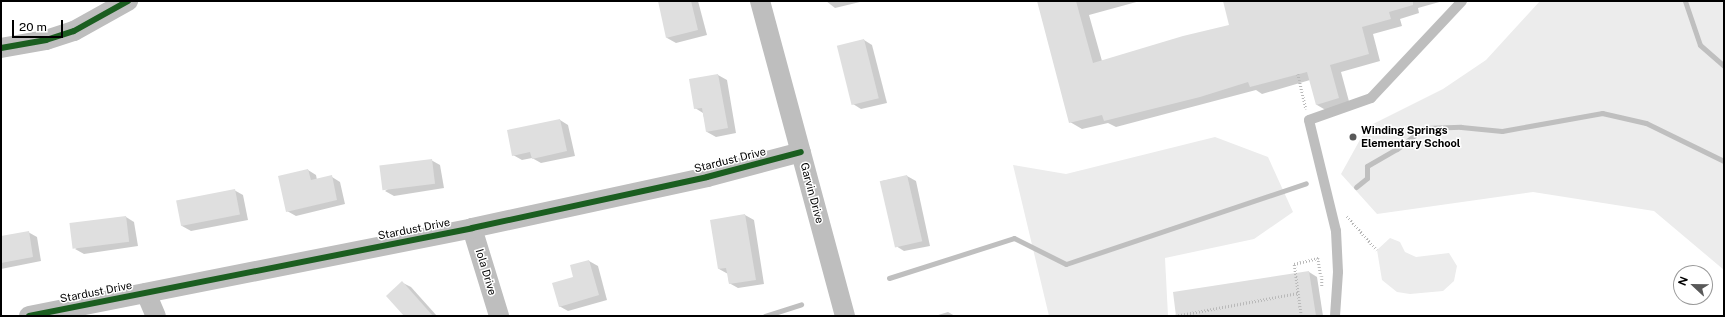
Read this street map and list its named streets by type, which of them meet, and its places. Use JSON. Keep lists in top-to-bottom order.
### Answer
{
  "streets": {
    "street": ["Stardust Drive", "Garvin Drive", "Iola Drive"]
  },
  "crossings": [
    ["Stardust Drive", "Garvin Drive"],
    ["Stardust Drive", "Iola Drive"]
  ],
  "places": ["Winding Springs Elementary School"],
  "scale_bar": "20 m",
  "north": "left"
}
